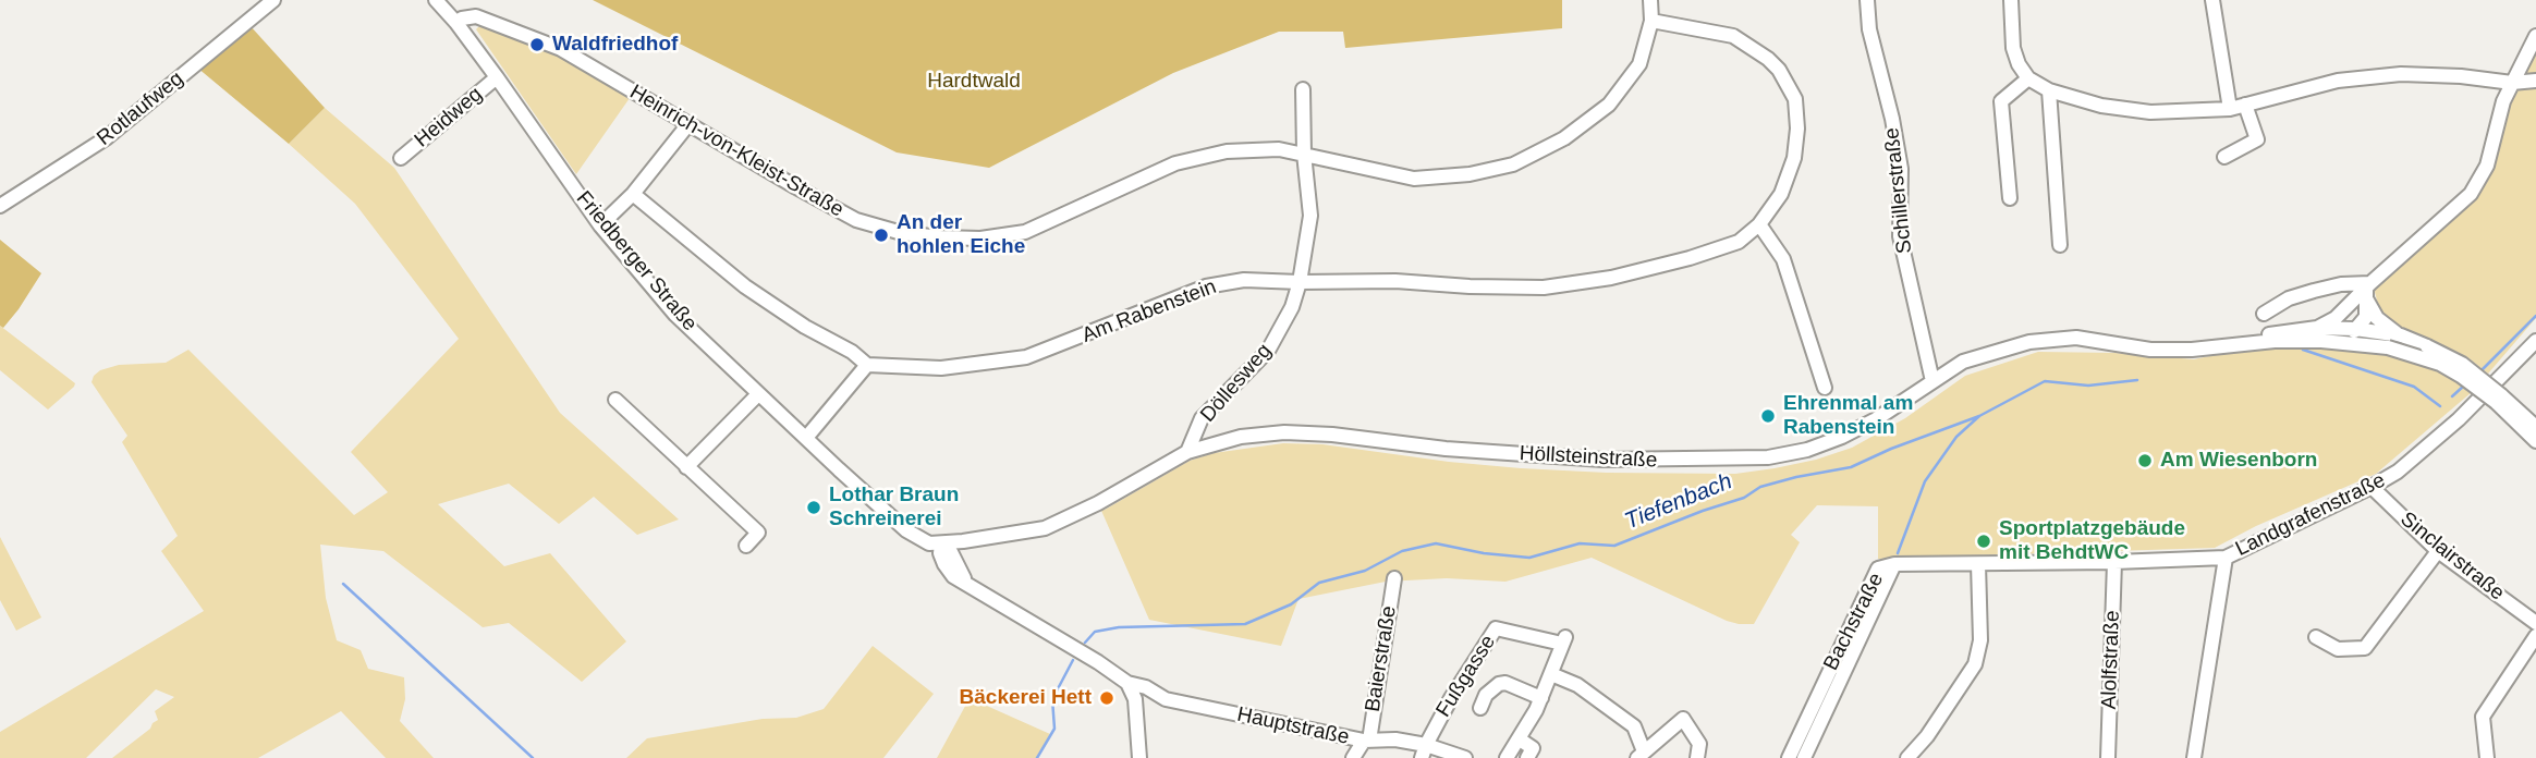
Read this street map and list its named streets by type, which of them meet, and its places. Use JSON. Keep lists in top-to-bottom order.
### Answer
{
  "streets": {
    "street": [
      "Rotlaufweg",
      "Heidweg",
      "Heinrich-von-Kleist-Straße",
      "Schillerstraße",
      "Friedberger Straße",
      "Am Rabenstein",
      "Döllesweg",
      "Höllsteinstraße",
      "Landgrafenstraße",
      "Sinclairstraße",
      "Bachstraße",
      "Baierstraße",
      "Alolfstraße",
      "Fußgasse",
      "Hauptstraße"
    ]
  },
  "crossings": [
    ["Heidweg", "Friedberger Straße"],
    ["Heinrich-von-Kleist-Straße", "Friedberger Straße"],
    ["Heinrich-von-Kleist-Straße", "Am Rabenstein"],
    ["Heinrich-von-Kleist-Straße", "Döllesweg"],
    ["Schillerstraße", "Höllsteinstraße"],
    ["Friedberger Straße", "Höllsteinstraße"],
    ["Am Rabenstein", "Döllesweg"],
    ["Döllesweg", "Höllsteinstraße"],
    ["Landgrafenstraße", "Sinclairstraße"],
    ["Landgrafenstraße", "Bachstraße"],
    ["Landgrafenstraße", "Alolfstraße"],
    ["Baierstraße", "Hauptstraße"],
    ["Fußgasse", "Hauptstraße"]
  ],
  "water": ["Tiefenbach"],
  "parks": ["Hardtwald"],
  "places": [
    "Waldfriedhof",
    "An der hohlen Eiche",
    "Ehrenmal am Rabenstein",
    "Am Wiesenborn",
    "Lothar Braun Schreinerei",
    "Sportplatzgebäude mit BehdtWC",
    "Bäckerei Hett"
  ]
}
